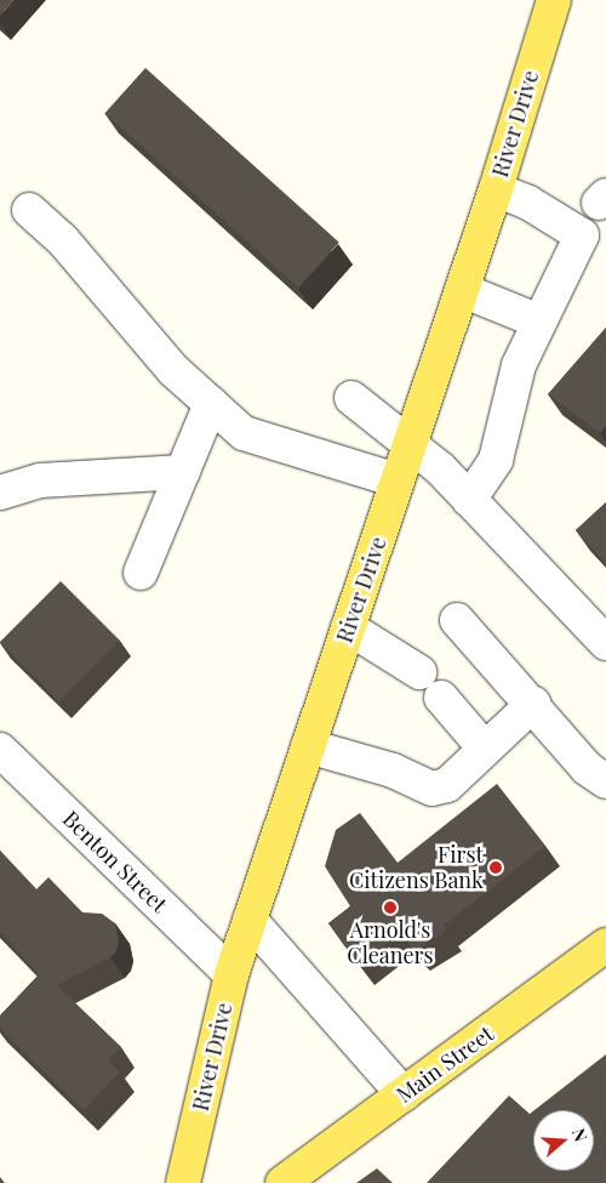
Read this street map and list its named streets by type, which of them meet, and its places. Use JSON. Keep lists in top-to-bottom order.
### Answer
{
  "streets": {
    "main road": ["River Drive", "Main Street"],
    "street": ["Benton Street"]
  },
  "crossings": [
    ["River Drive", "Benton Street"]
  ],
  "places": ["First Citizens Bank", "Arnold's Cleaners"],
  "north": "right"
}
